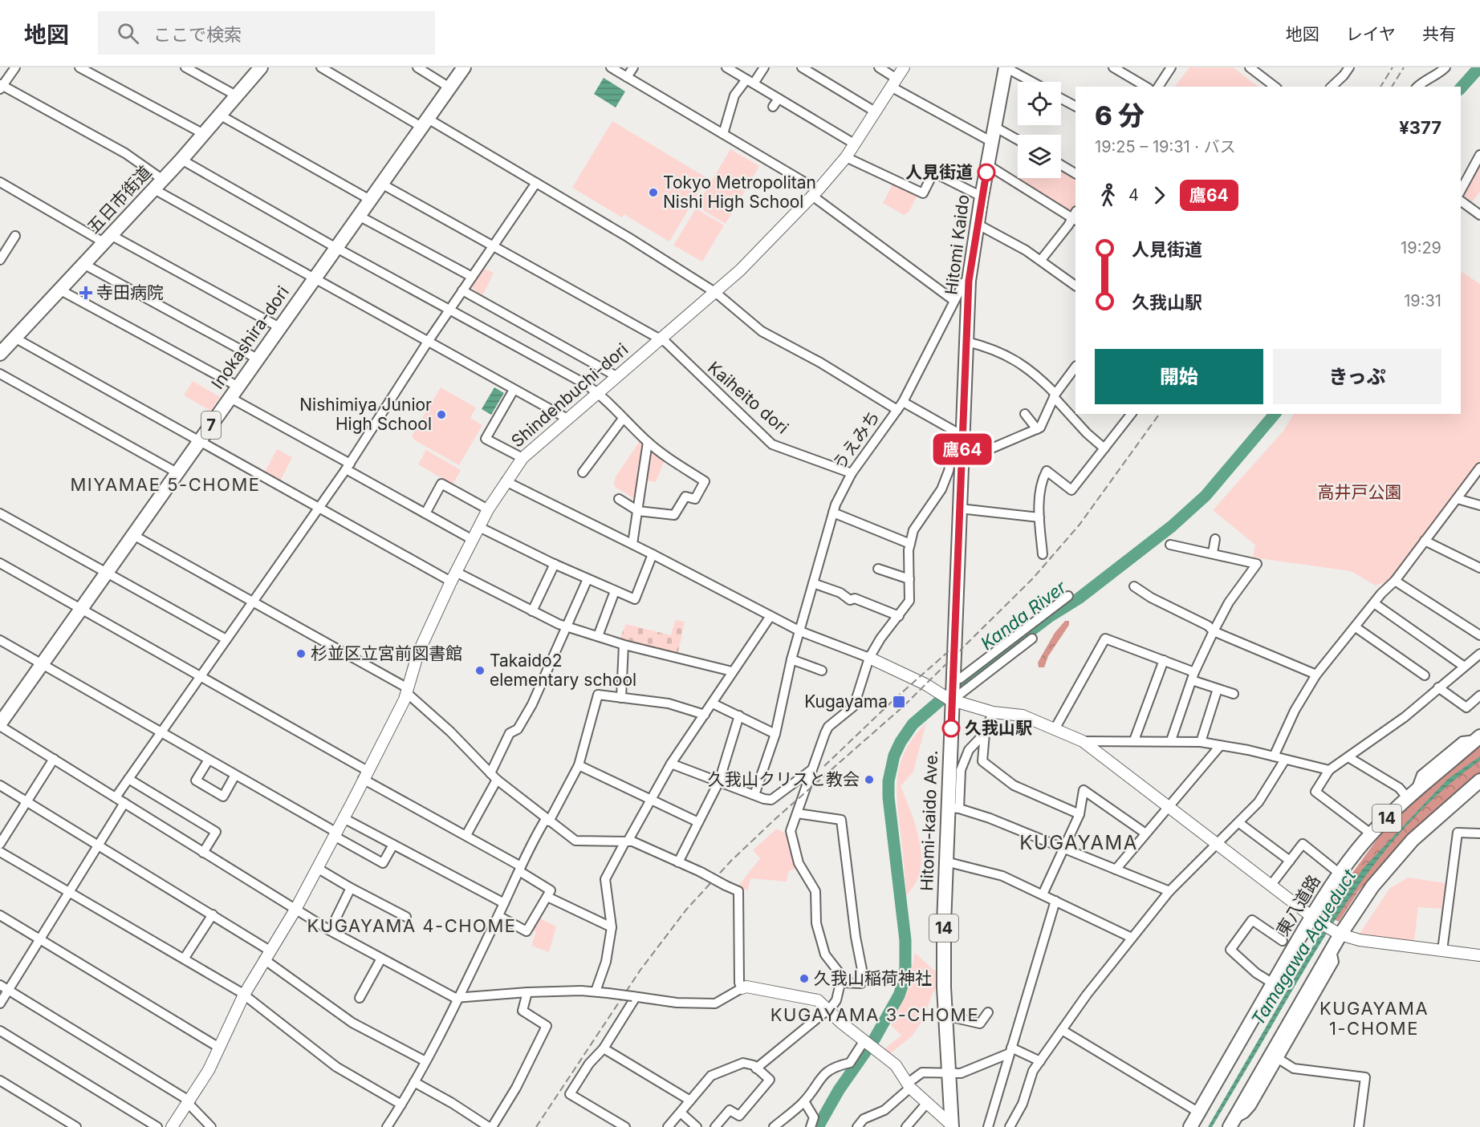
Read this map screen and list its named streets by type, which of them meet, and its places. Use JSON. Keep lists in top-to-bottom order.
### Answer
{
  "streets": {
    "main road": [
      "五日市街道",
      "Hitomi Kaido",
      "Inokashira-dori",
      "7",
      "14",
      "Hitomi-kaido Ave.",
      "東八道路"
    ],
    "street": ["Shindenbuchi-dori", "Kaiheito dori", "うえみち"]
  },
  "crossings": [
    ["Hitomi Kaido", "うえみち"],
    ["Hitomi Kaido", "Hitomi-kaido Ave."],
    ["Inokashira-dori", "Kaiheito dori"],
    ["Shindenbuchi-dori", "Kaiheito dori"],
    ["Kaiheito dori", "うえみち"]
  ],
  "districts": [
    "MIYAMAE 5-CHOME",
    "KUGAYAMA",
    "KUGAYAMA 4-CHOME",
    "KUGAYAMA 1-CHOME",
    "KUGAYAMA 3-CHOME"
  ],
  "water": ["Kanda River", "Tamagawa Aqueduct"],
  "parks": ["高井戸公園"],
  "places": {
    "other": [
      "人見街道",
      "Tokyo Metropolitan Nishi High School",
      "Nishimiya Junior High School",
      "杉並区立宮前図書館",
      "Takaido2 elementary school",
      "久我山駅",
      "久我山クリスと教会",
      "久我山稲荷神社"
    ],
    "health": ["寺田病院"],
    "transit": ["Kugayama"]
  },
  "lines": ["bus line 鷹64"],
  "page": {
    "header": "地図",
    "search": "ここで検索",
    "nav": ["地図", "レイヤ", "共有"],
    "on_map": "鷹64",
    "heading": ["6 分", "19:25 – 19:31 · バス", "¥377"],
    "legs": ["4", "鷹64"],
    "list": [
      {
        "name": "人見街道",
        "value": "19:29"
      },
      {
        "name": "久我山駅",
        "value": "19:31"
      }
    ],
    "buttons": ["開始", "きっぷ"]
  }
}
